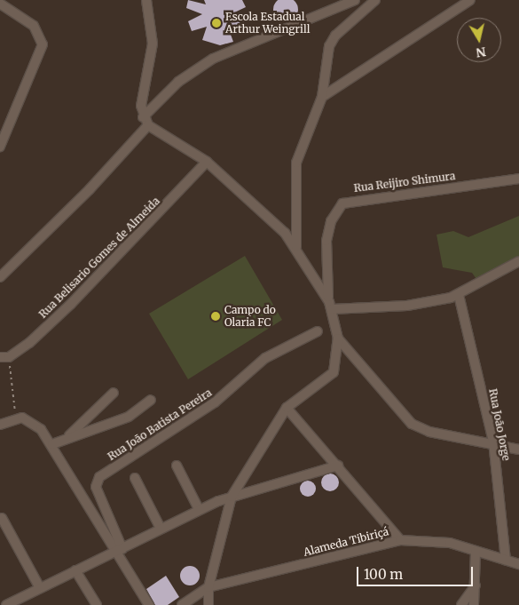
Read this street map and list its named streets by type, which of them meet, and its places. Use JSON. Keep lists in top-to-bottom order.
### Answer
{
  "streets": {
    "street": [
      "Rua Reijiro Shimura",
      "Rua Belisario Gomes de Almeida",
      "Rua João Batista Pereira",
      "Rua João Jorge",
      "Alameda Tibiriçá"
    ]
  },
  "crossings": [
    ["Rua João Jorge", "Alameda Tibiriçá"]
  ],
  "places": ["Escola Estadual Arthur Weingrill", "Campo do Olaria FC"],
  "scale_bar": "100 m",
  "north": "bottom"
}
